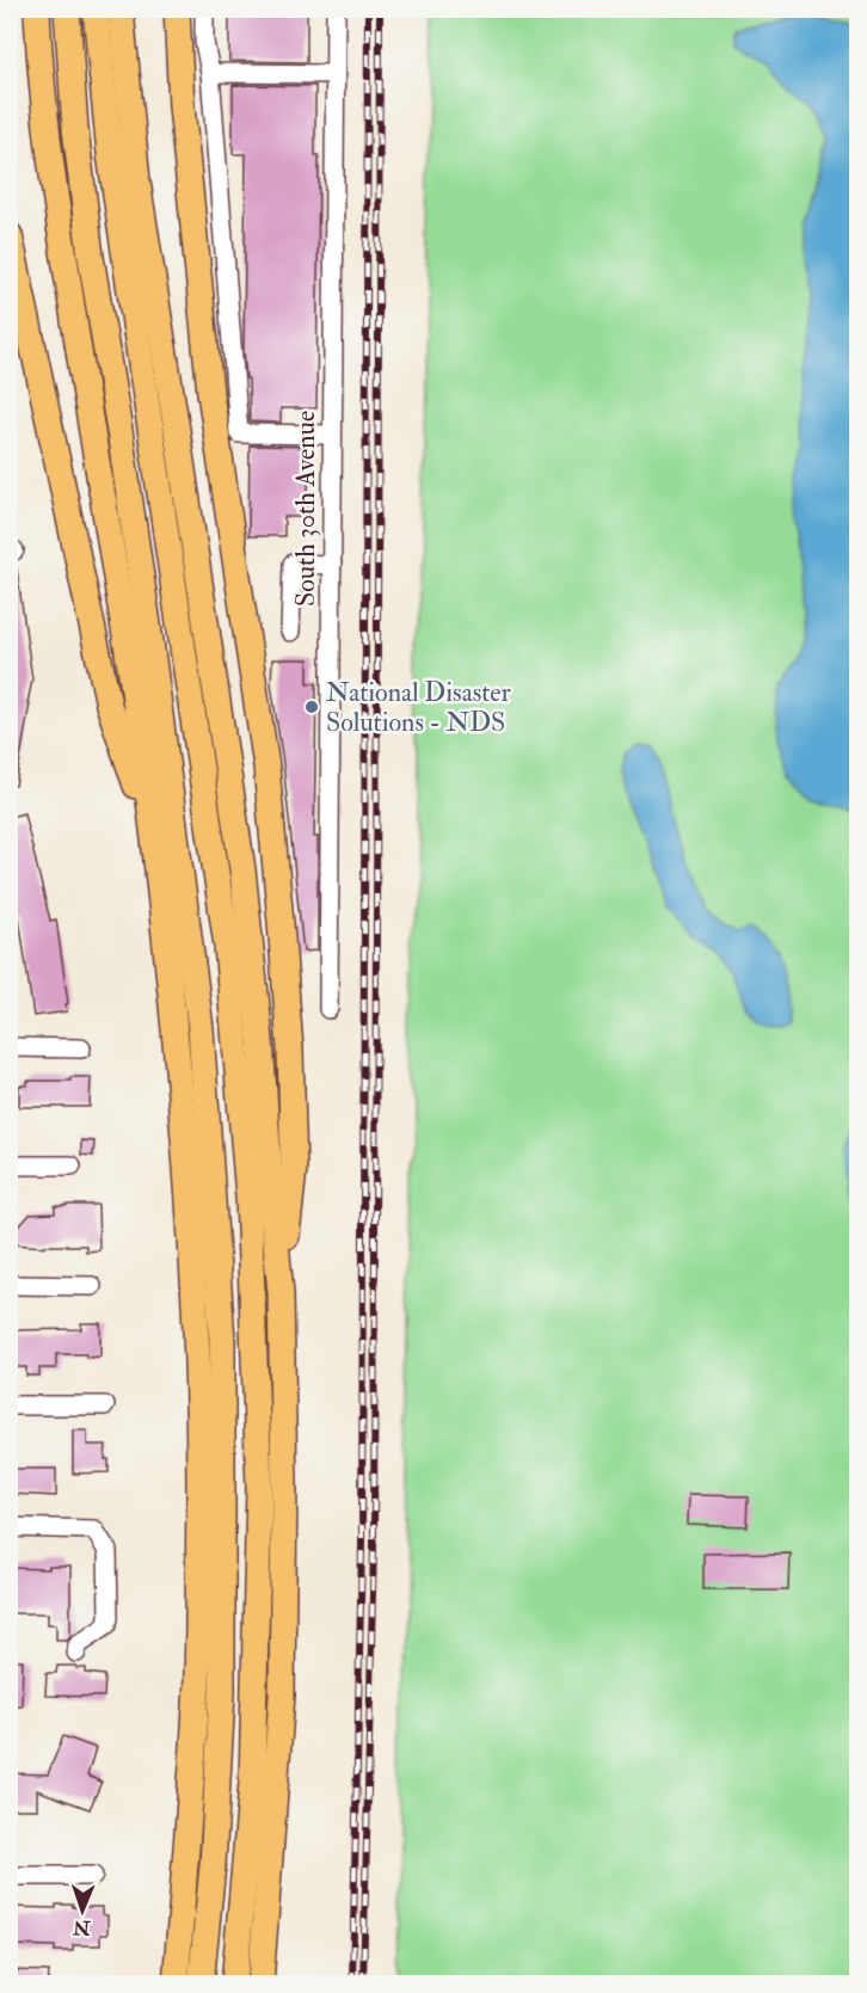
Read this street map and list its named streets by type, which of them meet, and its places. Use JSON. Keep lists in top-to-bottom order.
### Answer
{
  "streets": {
    "street": ["South 30th Avenue"]
  },
  "places": ["National Disaster Solutions - NDS"],
  "north": "bottom"
}
